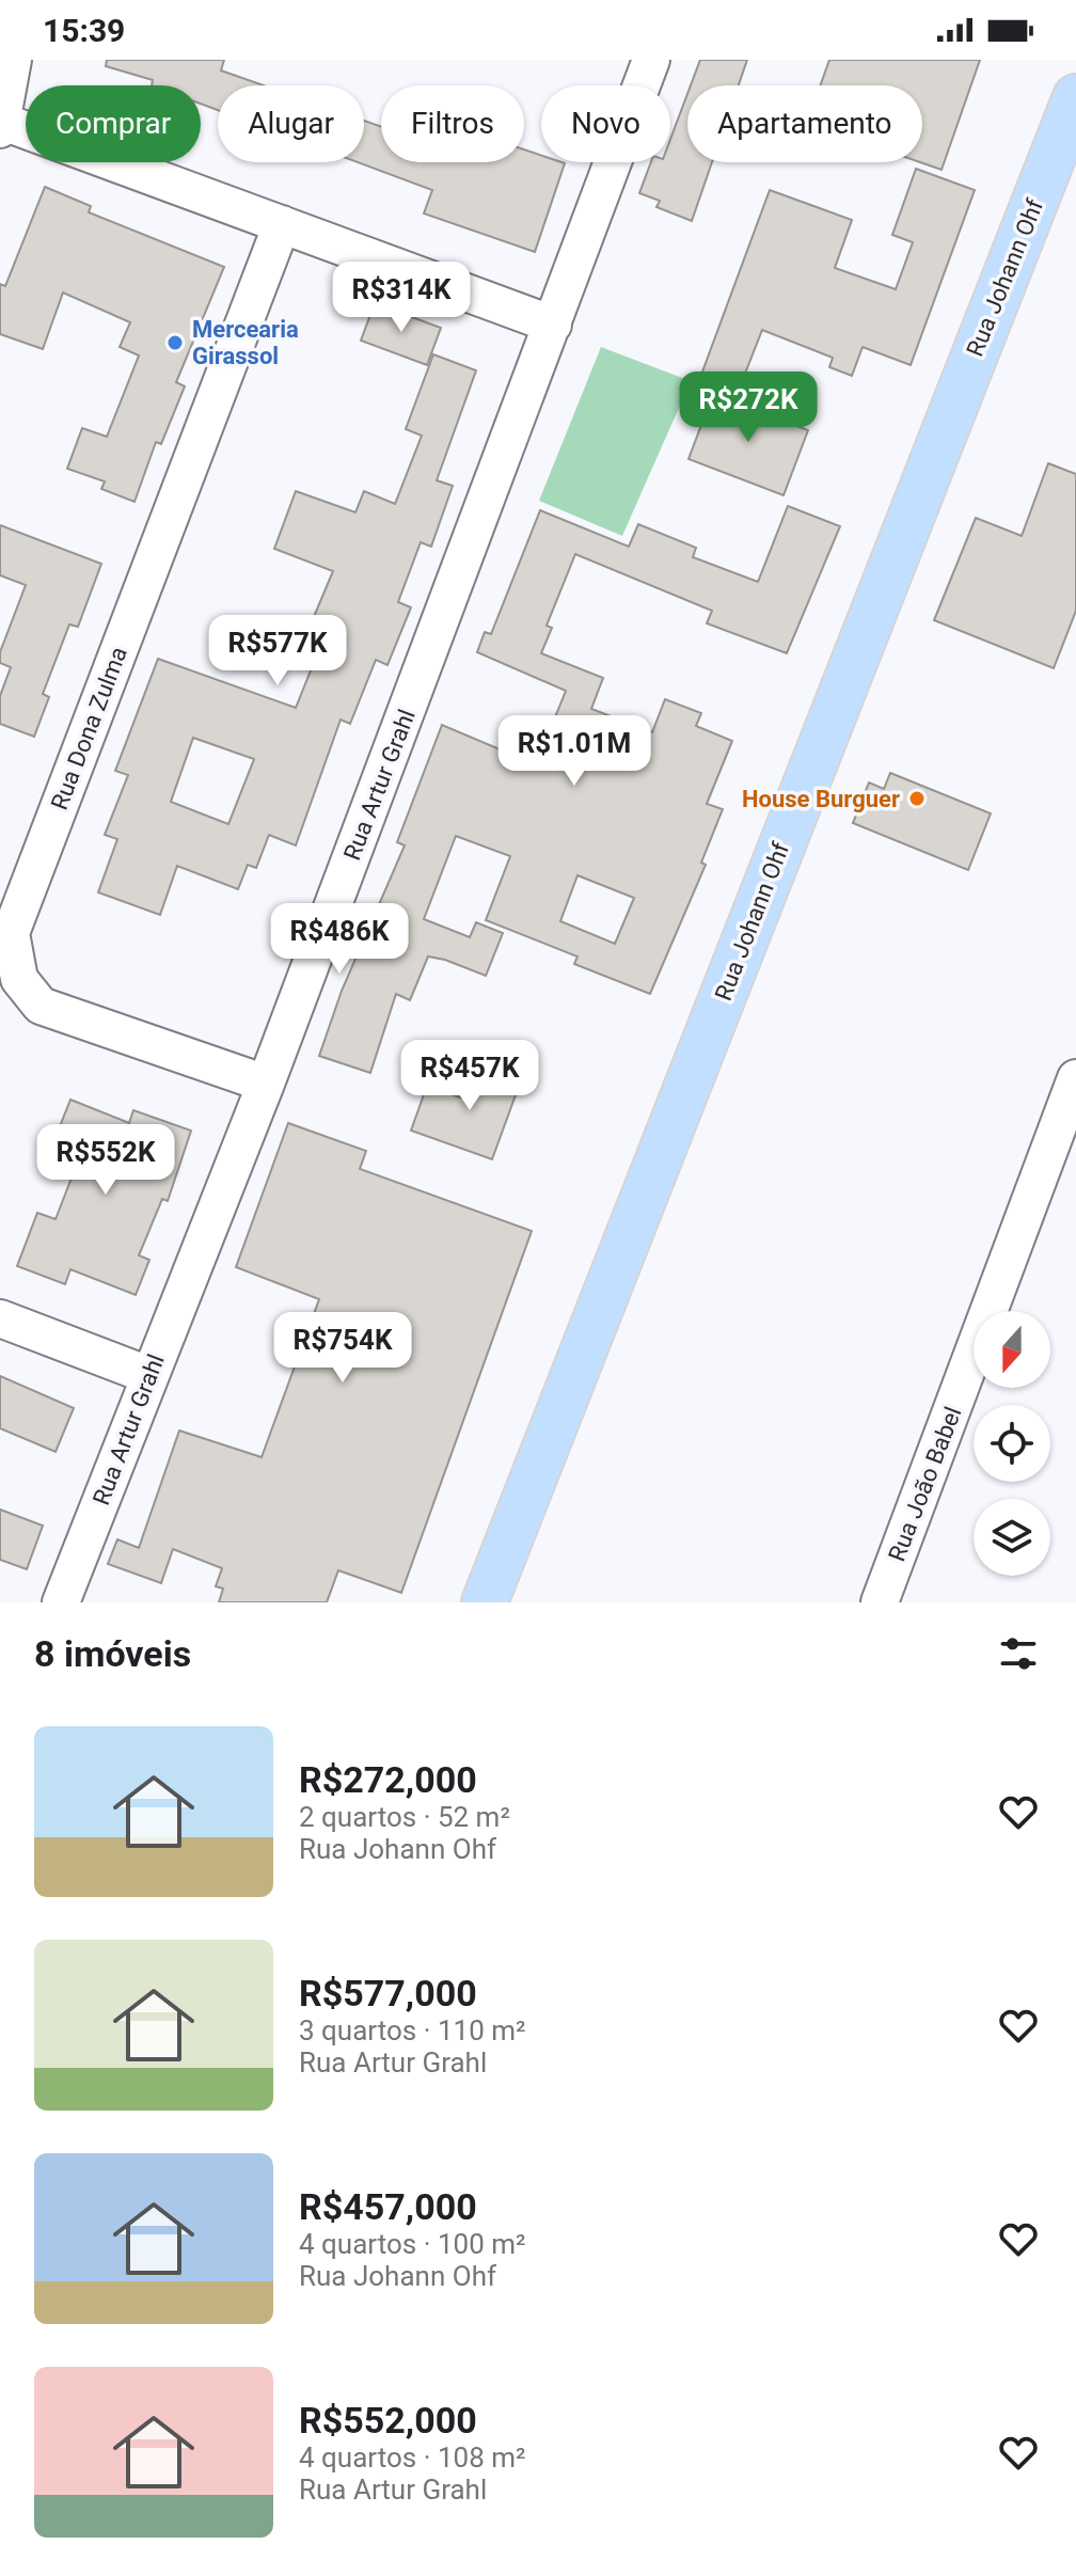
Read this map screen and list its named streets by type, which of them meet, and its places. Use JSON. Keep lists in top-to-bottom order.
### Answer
{
  "streets": {
    "main road": ["Rua Johann Ohf"],
    "street": ["Rua Dona Zulma", "Rua Artur Grahl", "Rua João Babel"]
  },
  "crossings": [
    ["Rua Dona Zulma", "Rua Artur Grahl"]
  ],
  "places": ["Mercearia Girassol", "House Burguer"],
  "north": "bottom",
  "page": {
    "status": "15:39",
    "chip": [
      "Comprar",
      "Alugar",
      "Filtros",
      "Novo",
      "Apartamento"
    ],
    "price": [
      "R$314K",
      "R$272K",
      "R$577K",
      "R$1.01M",
      "R$486K",
      "R$457K",
      "R$552K",
      "R$754K"
    ],
    "heading": "8 imóveis",
    "list": [
      {
        "name": "R$272,000",
        "note": "2 quartos · 52 m² · Rua Johann Ohf"
      },
      {
        "name": "R$577,000",
        "note": "3 quartos · 110 m² · Rua Artur Grahl"
      },
      {
        "name": "R$457,000",
        "note": "4 quartos · 100 m² · Rua Johann Ohf"
      },
      {
        "name": "R$552,000",
        "note": "4 quartos · 108 m² · Rua Artur Grahl"
      }
    ]
  }
}
